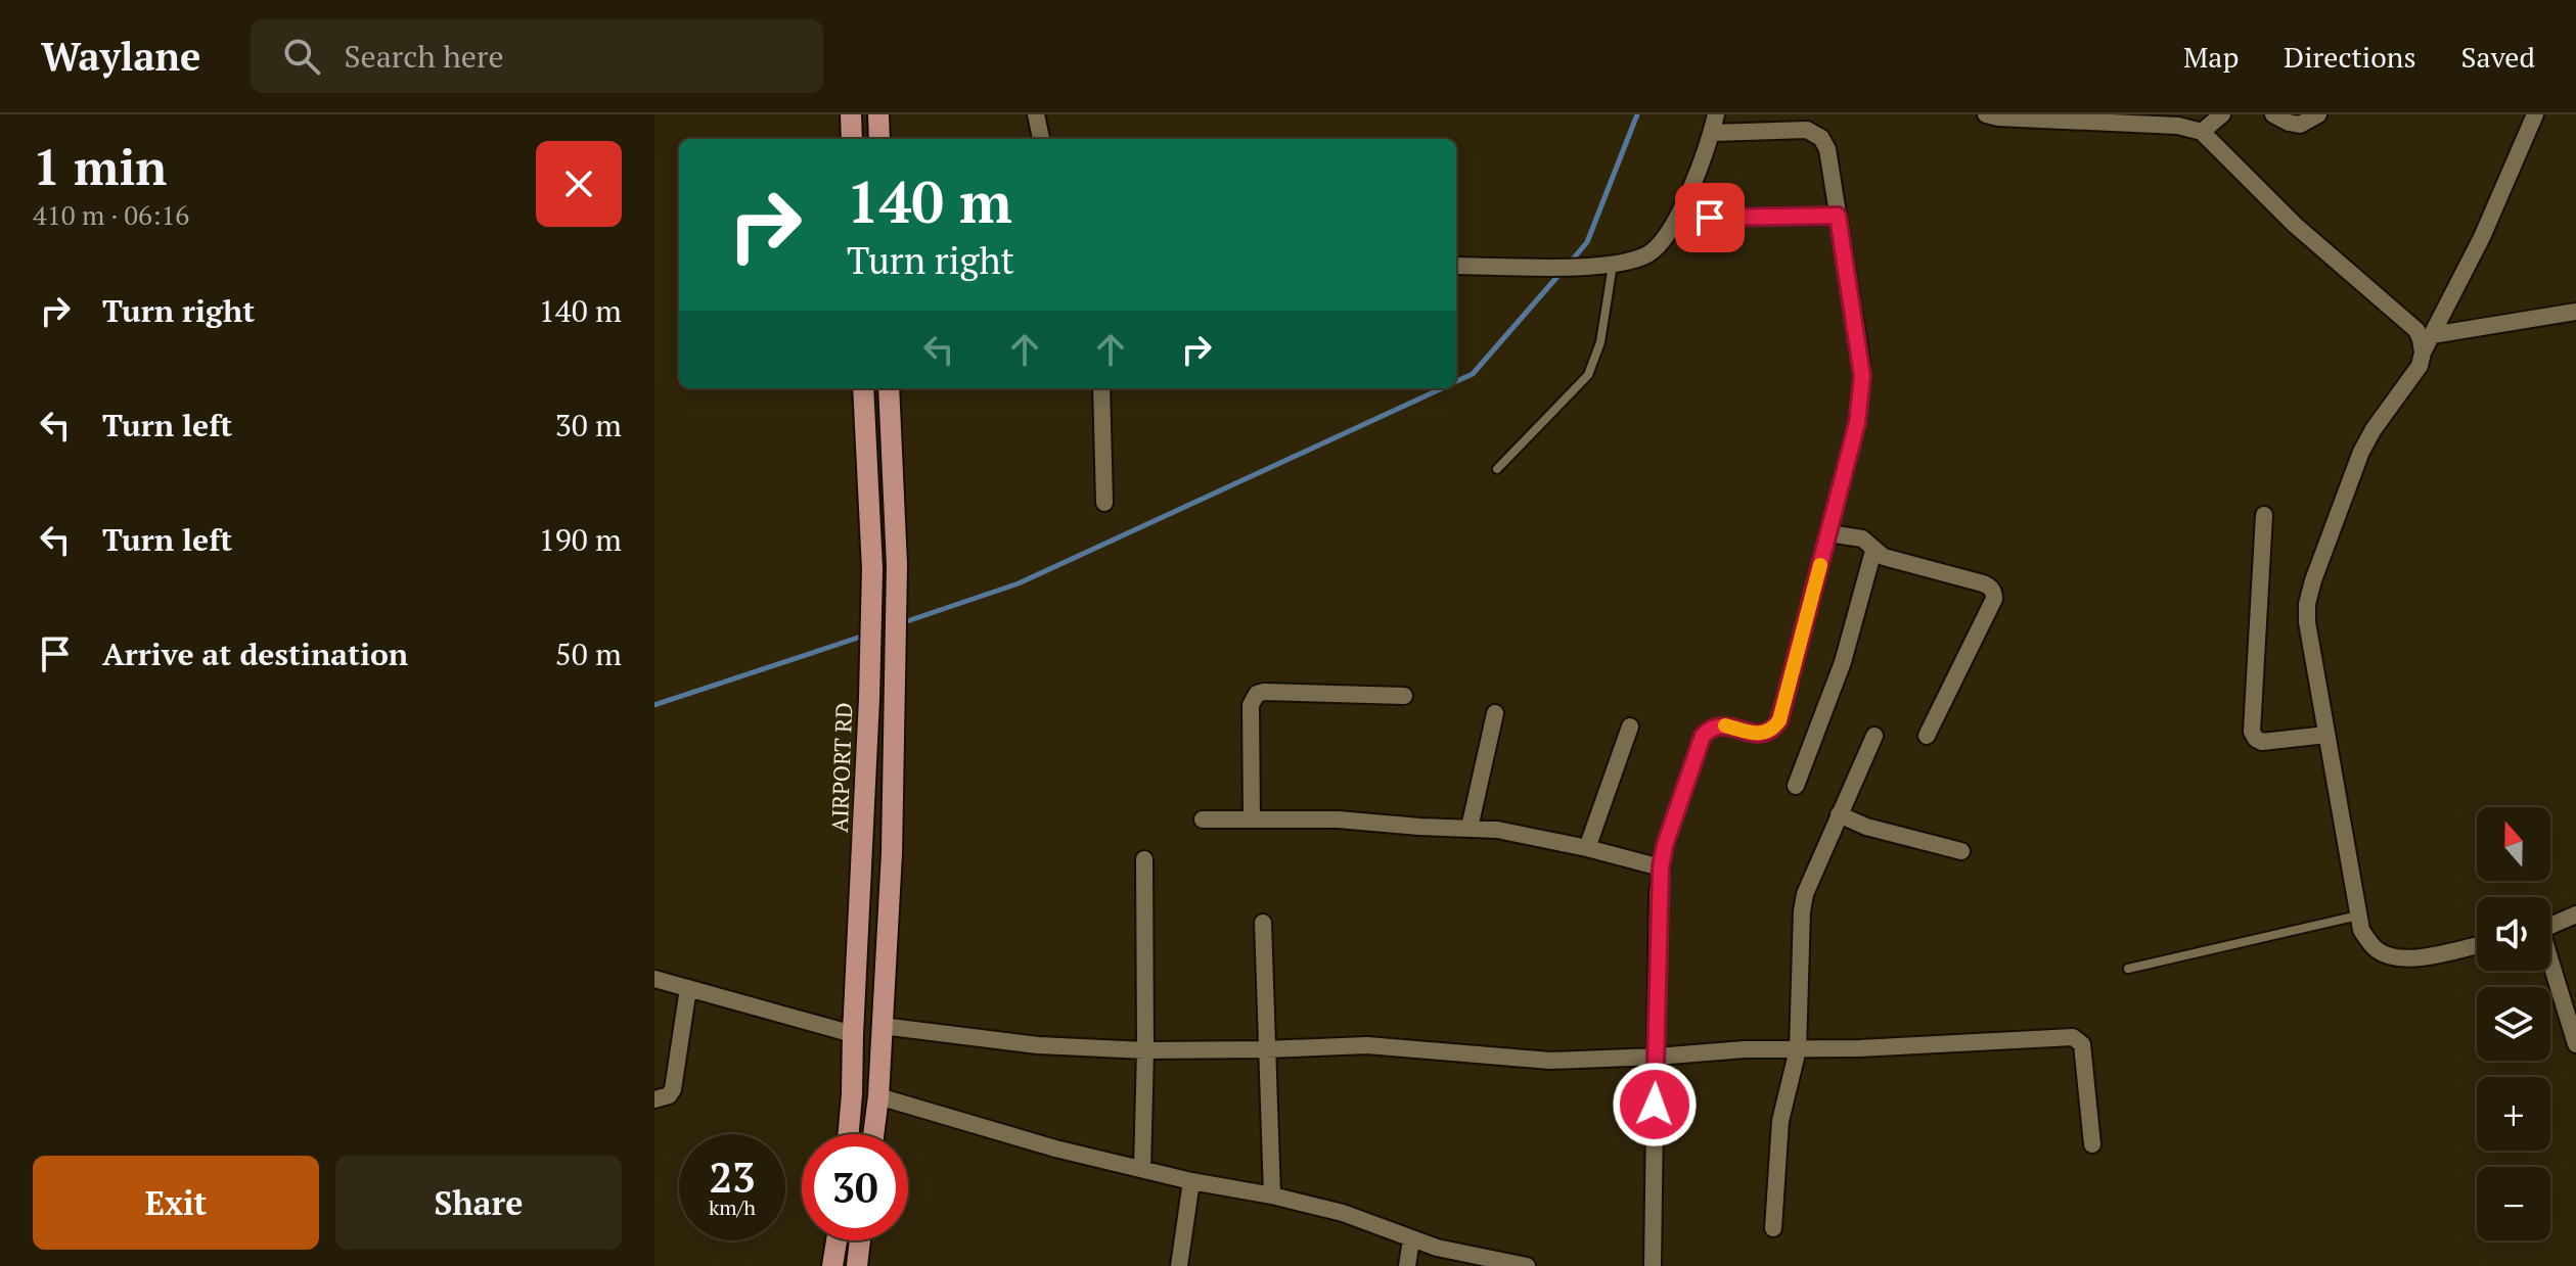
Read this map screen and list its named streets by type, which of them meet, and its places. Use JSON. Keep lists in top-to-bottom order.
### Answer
{
  "streets": {
    "main road": ["AIRPORT RD"]
  },
  "north": "top",
  "page": {
    "header": "Waylane",
    "search": "Search here",
    "nav": ["Map", "Directions", "Saved"],
    "heading": ["1 min", "410 m · 06:16"],
    "turn": ["140 m", "Turn right"],
    "list": [
      {
        "name": "Turn right",
        "value": "140 m"
      },
      {
        "name": "Turn left",
        "value": "30 m"
      },
      {
        "name": "Turn left",
        "value": "190 m"
      },
      {
        "name": "Arrive at destination",
        "value": "50 m"
      }
    ],
    "map_buttons": ["+", "−"],
    "speed": "23 km/h",
    "limit": "30",
    "buttons": ["Exit", "Share"]
  }
}
